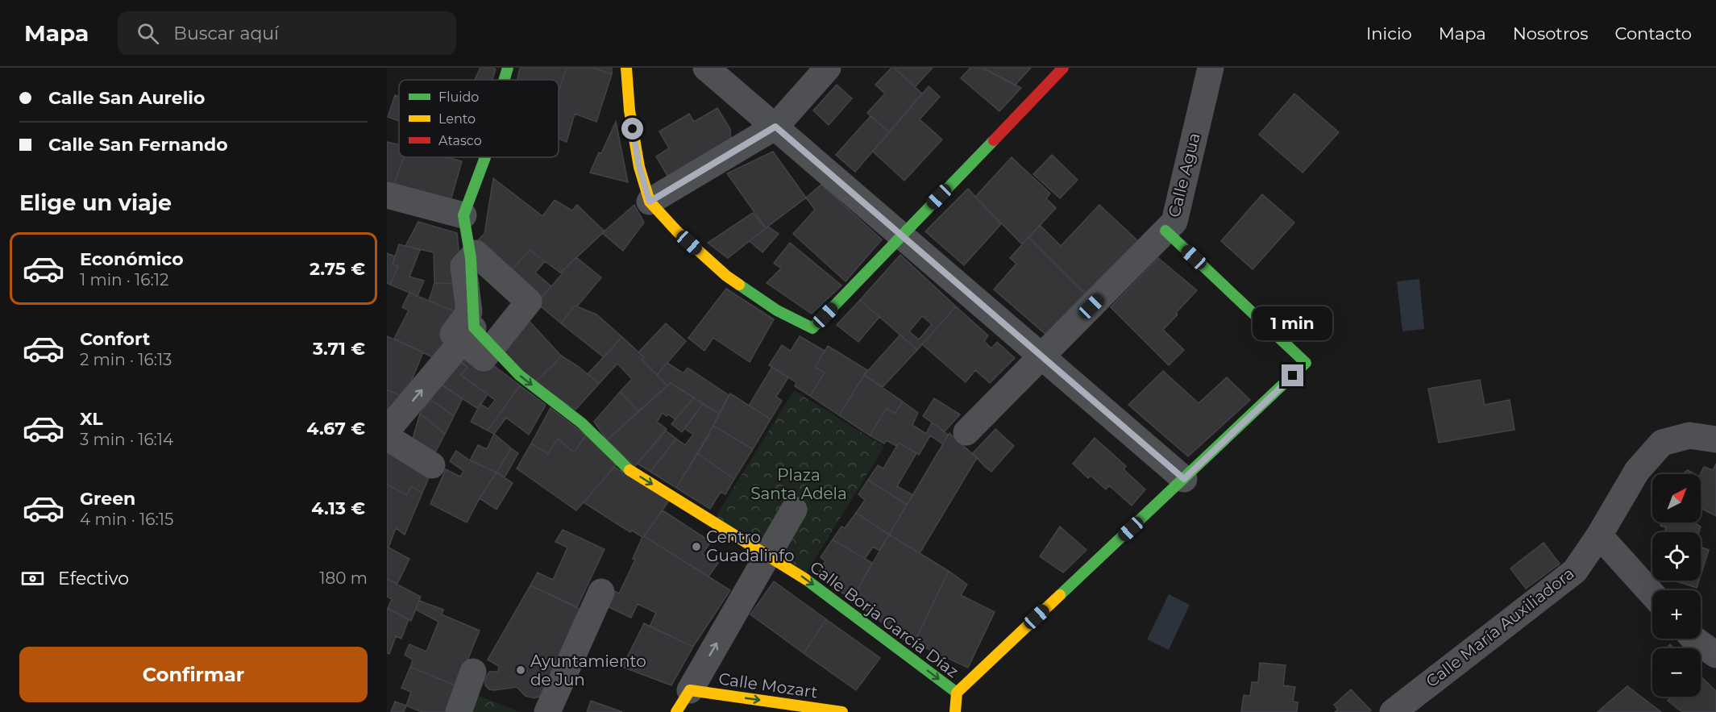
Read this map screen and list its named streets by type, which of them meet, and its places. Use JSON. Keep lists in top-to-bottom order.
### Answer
{
  "streets": {
    "street": [
      "Calle Agua",
      "Calle Borja García Díaz",
      "Calle María Auxiliadora",
      "Calle Mozart"
    ]
  },
  "one_way": ["Calle Borja García Díaz", "Calle Mozart"],
  "parks": ["Plaza Santa Adela"],
  "places": ["Centro Guadalinfo", "Ayuntamiento de Jun"],
  "legend": ["Fluido", "Lento", "Atasco"],
  "north": "top right",
  "page": {
    "header": "Mapa",
    "search": "Buscar aquí",
    "nav": [
      "Inicio",
      "Mapa",
      "Nosotros",
      "Contacto"
    ],
    "banner": ["Calle San Aurelio", "Calle San Fernando"],
    "heading": "Elige un viaje",
    "list": [
      {
        "name": "Económico",
        "note": "1 min · 16:12",
        "value": "2.75 €"
      },
      {
        "name": "Confort",
        "note": "2 min · 16:13",
        "value": "3.71 €"
      },
      {
        "name": "XL",
        "note": "3 min · 16:14",
        "value": "4.67 €"
      },
      {
        "name": "Green",
        "note": "4 min · 16:15",
        "value": "4.13 €"
      }
    ],
    "bubble": "1 min",
    "map_buttons": ["+", "−"],
    "pay": ["Efectivo", "180 m"],
    "buttons": "Confirmar"
  }
}
